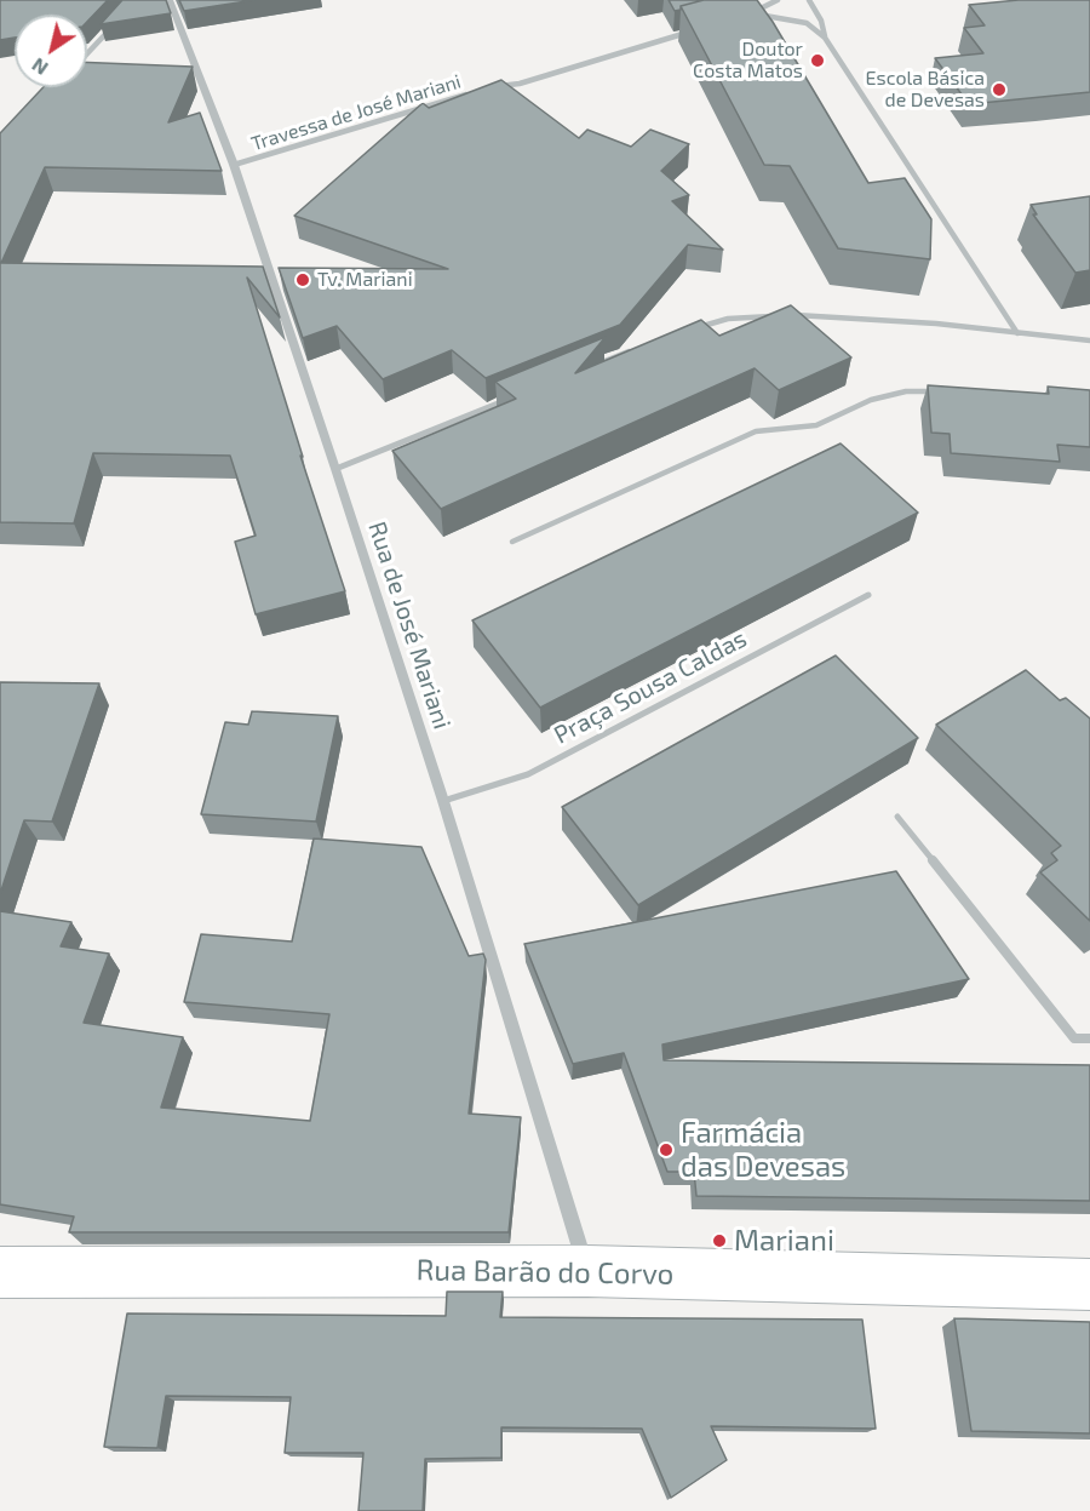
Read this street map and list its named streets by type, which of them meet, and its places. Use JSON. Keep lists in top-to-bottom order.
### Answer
{
  "streets": {
    "main road": ["Rua Barão do Corvo"],
    "street": ["Travessa de José Mariani", "Rua de José Mariani", "Praça Sousa Caldas"]
  },
  "crossings": [
    ["Travessa de José Mariani", "Rua de José Mariani"],
    ["Rua de José Mariani", "Praça Sousa Caldas"],
    ["Rua de José Mariani", "Rua Barão do Corvo"]
  ],
  "places": [
    "Doutor Costa Matos",
    "Escola Básica de Devesas",
    "Tv. Mariani",
    "Farmácia das Devesas",
    "Mariani"
  ],
  "north": "bottom left"
}
